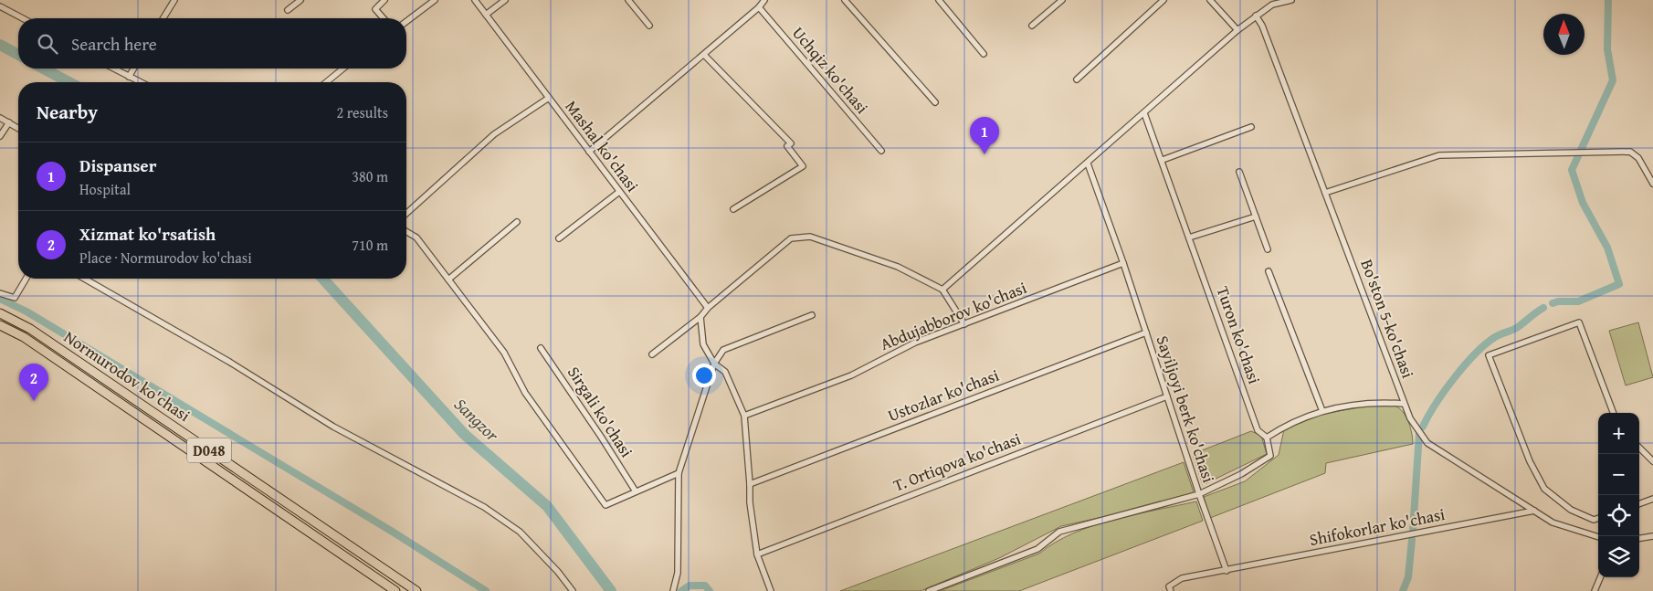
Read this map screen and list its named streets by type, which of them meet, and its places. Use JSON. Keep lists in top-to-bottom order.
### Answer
{
  "streets": {
    "main road": ["Normurodov ko'chasi", "D048"],
    "street": [
      "Uchqiz ko'chasi",
      "Mashal ko'chasi",
      "Abdujabborov ko'chasi",
      "Bo'ston 5-ko'chasi",
      "Turon ko'chasi",
      "Ustozlar ko'chasi",
      "Sayiljoyi berk ko'chasi",
      "Sirgali ko'chasi",
      "T. Ortiqova ko'chasi",
      "Shifokorlar ko'chasi"
    ]
  },
  "crossings": [
    ["Abdujabborov ko'chasi", "Sayiljoyi berk ko'chasi"],
    ["Bo'ston 5-ko'chasi", "Shifokorlar ko'chasi"],
    ["Ustozlar ko'chasi", "Sayiljoyi berk ko'chasi"],
    ["Sayiljoyi berk ko'chasi", "T. Ortiqova ko'chasi"]
  ],
  "water": ["Sangzor"],
  "north": "top",
  "page": {
    "search": "Search here",
    "heading": ["Nearby", "2 results"],
    "pins": ["1", "2"],
    "list": [
      {
        "mark": "1",
        "name": "Dispanser",
        "note": "Hospital",
        "value": "380 m"
      },
      {
        "mark": "2",
        "name": "Xizmat ko'rsatish",
        "note": "Place · Normurodov ko'chasi",
        "value": "710 m"
      }
    ],
    "map_buttons": ["+", "−"]
  }
}
